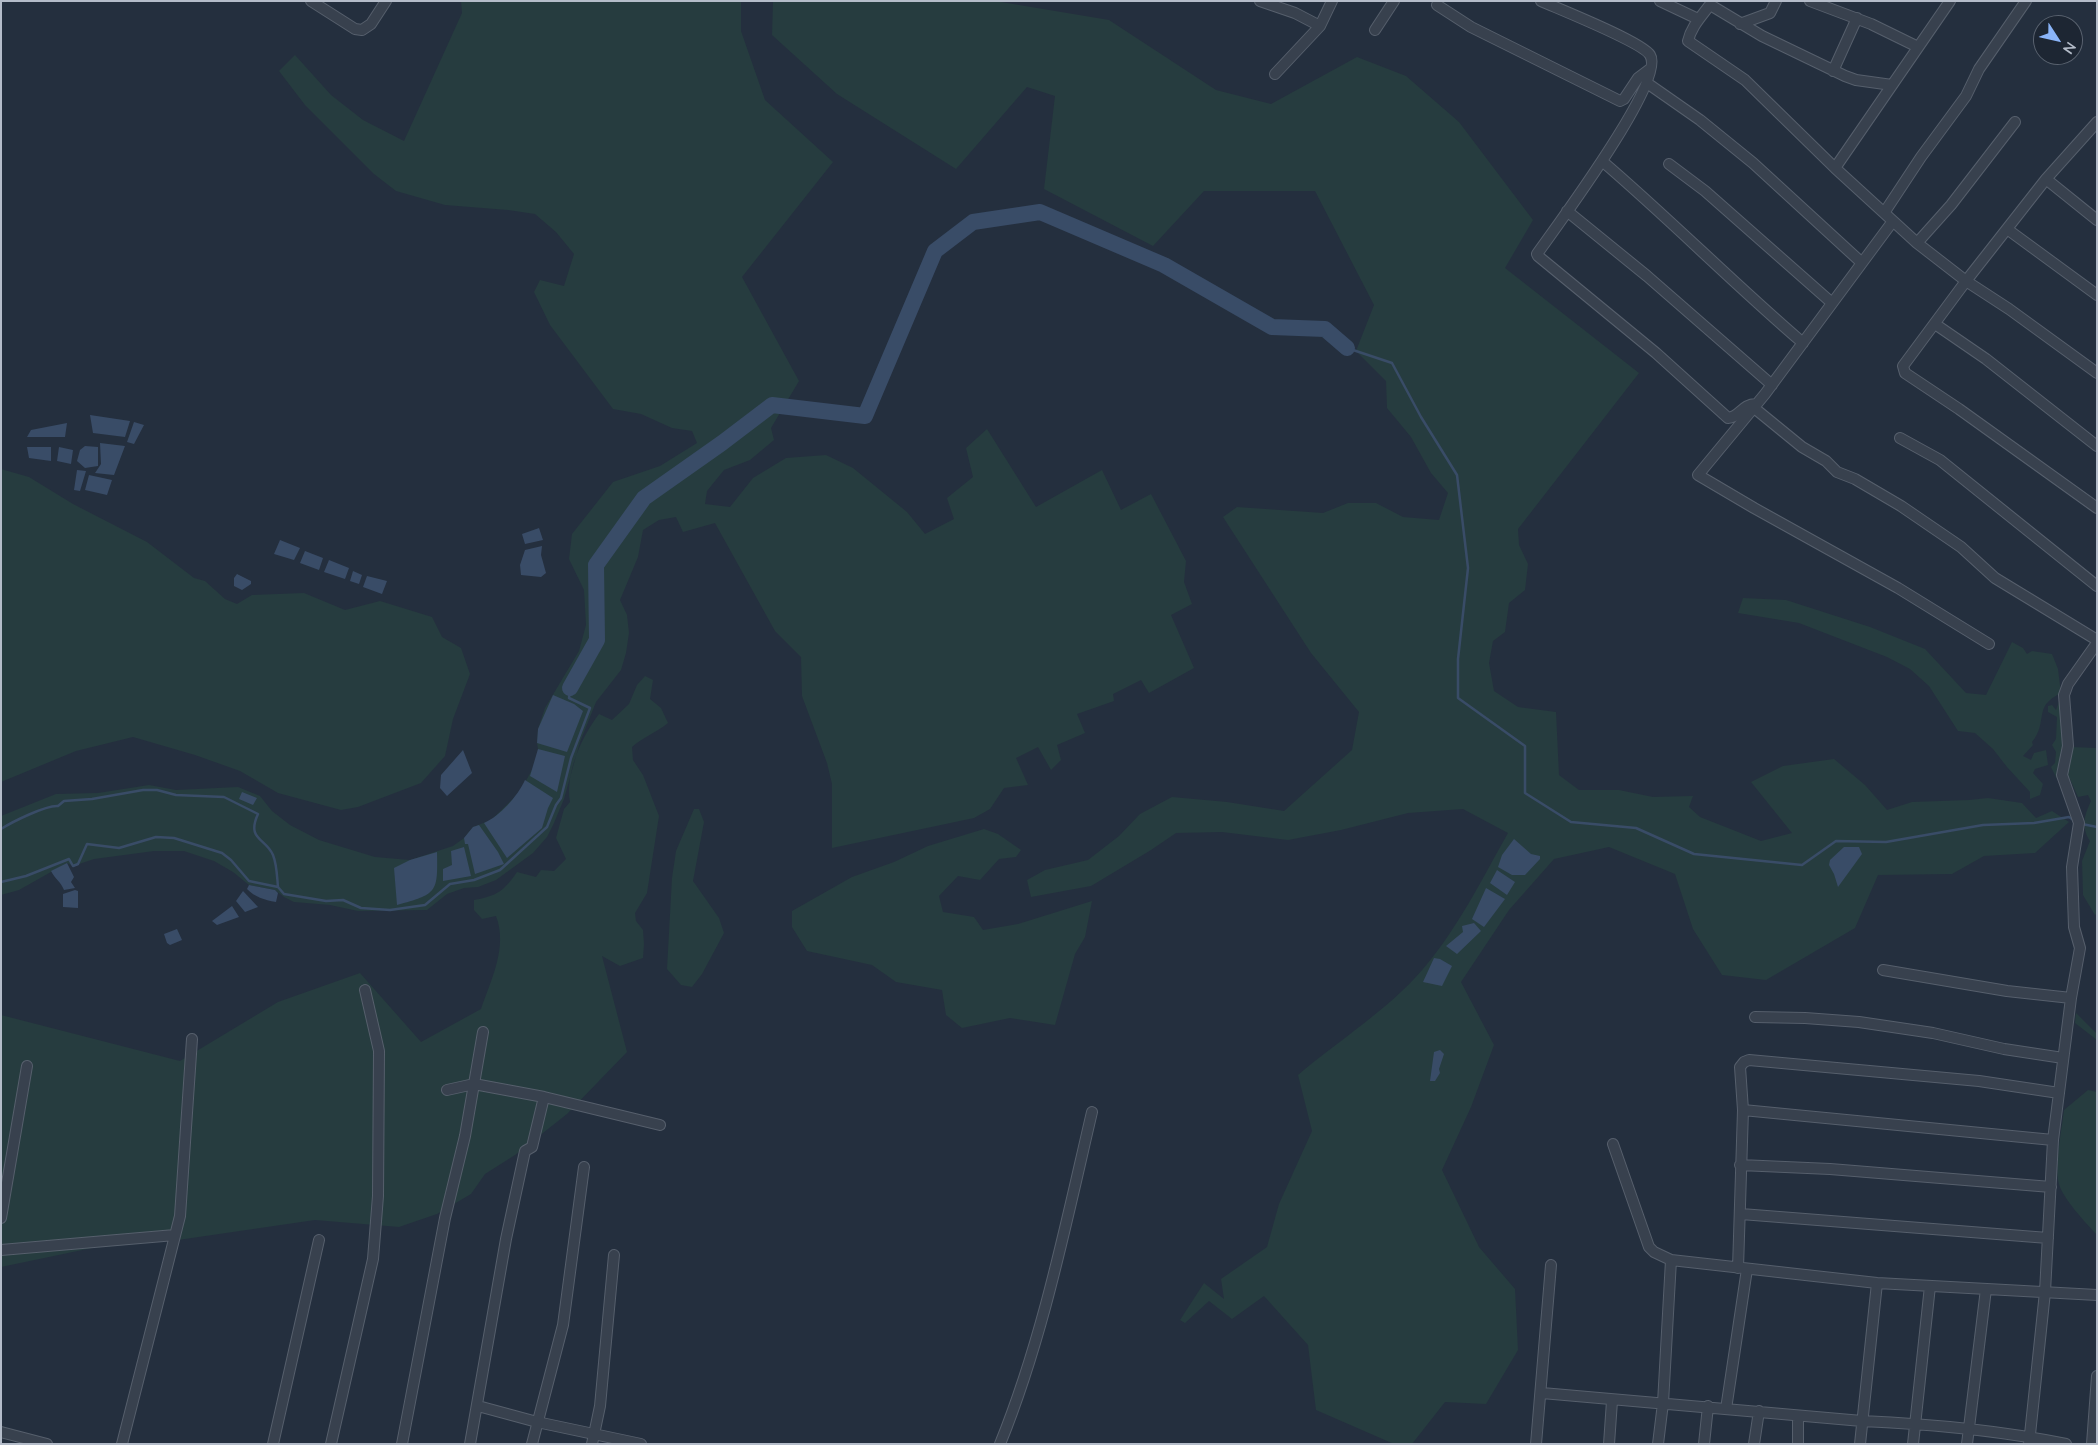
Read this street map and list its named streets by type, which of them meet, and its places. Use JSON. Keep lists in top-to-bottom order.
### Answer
{
  "north": "bottom right"
}
